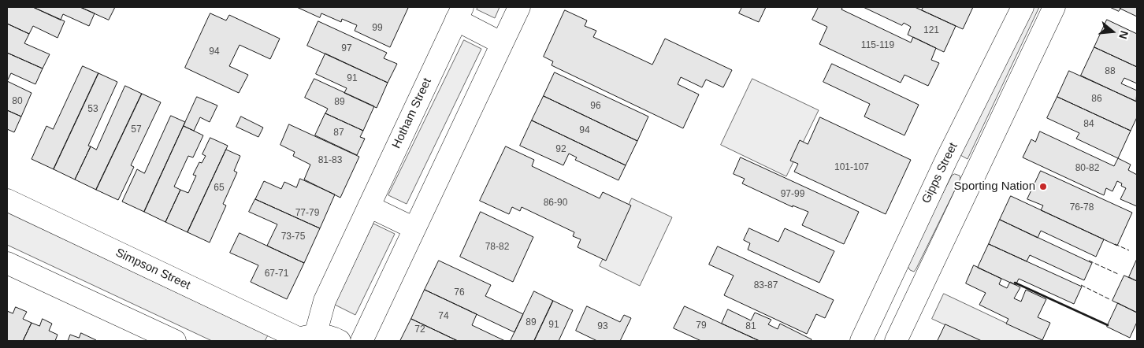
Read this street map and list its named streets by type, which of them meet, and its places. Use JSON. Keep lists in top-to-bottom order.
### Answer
{
  "streets": {
    "street": ["Hotham Street", "Gipps Street", "Simpson Street"]
  },
  "crossings": [
    ["Hotham Street", "Simpson Street"]
  ],
  "places": ["Sporting Nation"],
  "house_numbers": [
    "99",
    "121",
    "115-119",
    "97",
    "94",
    "88",
    "91",
    "86",
    "80",
    "89",
    "96",
    "53",
    "84",
    "57",
    "94",
    "87",
    "92",
    "81-83",
    "101-107",
    "80-82",
    "65",
    "97-99",
    "86-90",
    "76-78",
    "77-79",
    "73-75",
    "78-82",
    "67-71",
    "83-87",
    "76",
    "74",
    "89",
    "91",
    "79",
    "93",
    "81",
    "72"
  ],
  "north": "right"
}
